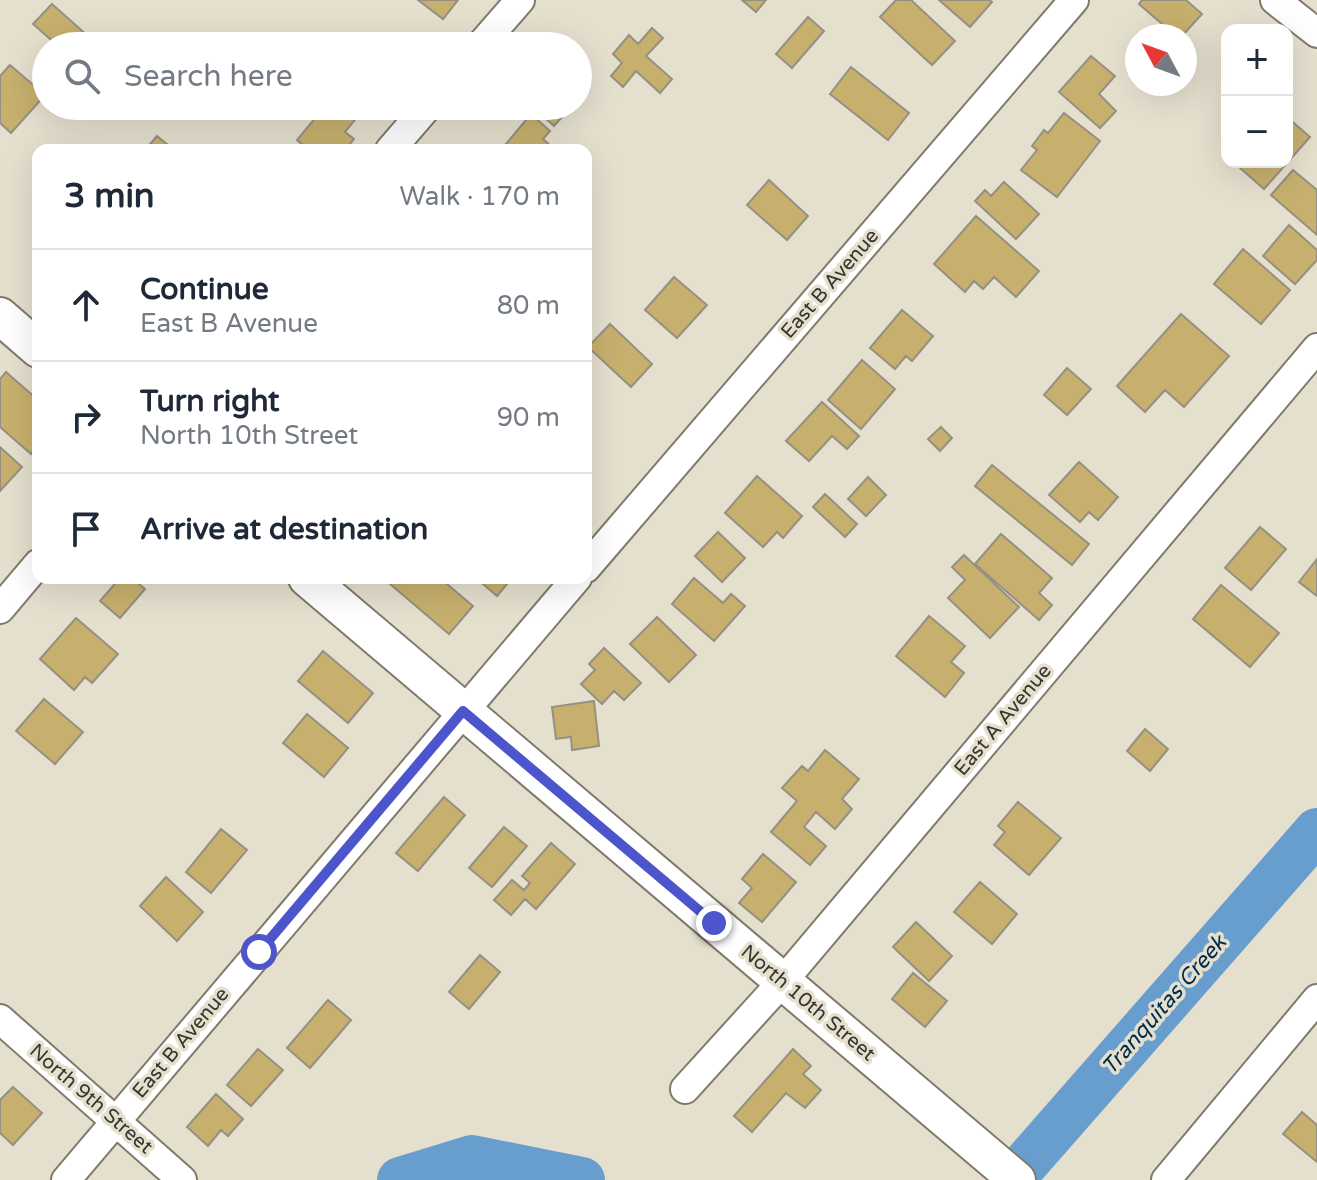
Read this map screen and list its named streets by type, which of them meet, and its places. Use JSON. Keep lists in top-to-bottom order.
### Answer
{
  "streets": {
    "street": [
      "East B Avenue",
      "East A Avenue",
      "North 10th Street",
      "North 9th Street"
    ]
  },
  "crossings": [
    ["East B Avenue", "North 10th Street"],
    ["East B Avenue", "North 9th Street"],
    ["East A Avenue", "North 10th Street"]
  ],
  "water": ["Tranquitas Creek"],
  "north": "top left",
  "page": {
    "map_buttons": ["+", "−"],
    "search": "Search here",
    "heading": ["3 min", "Walk · 170 m"],
    "list": [
      ["Continue", "East B Avenue", "80 m"],
      ["Turn right", "North 10th Street", "90 m"],
      "Arrive at destination"
    ]
  }
}
